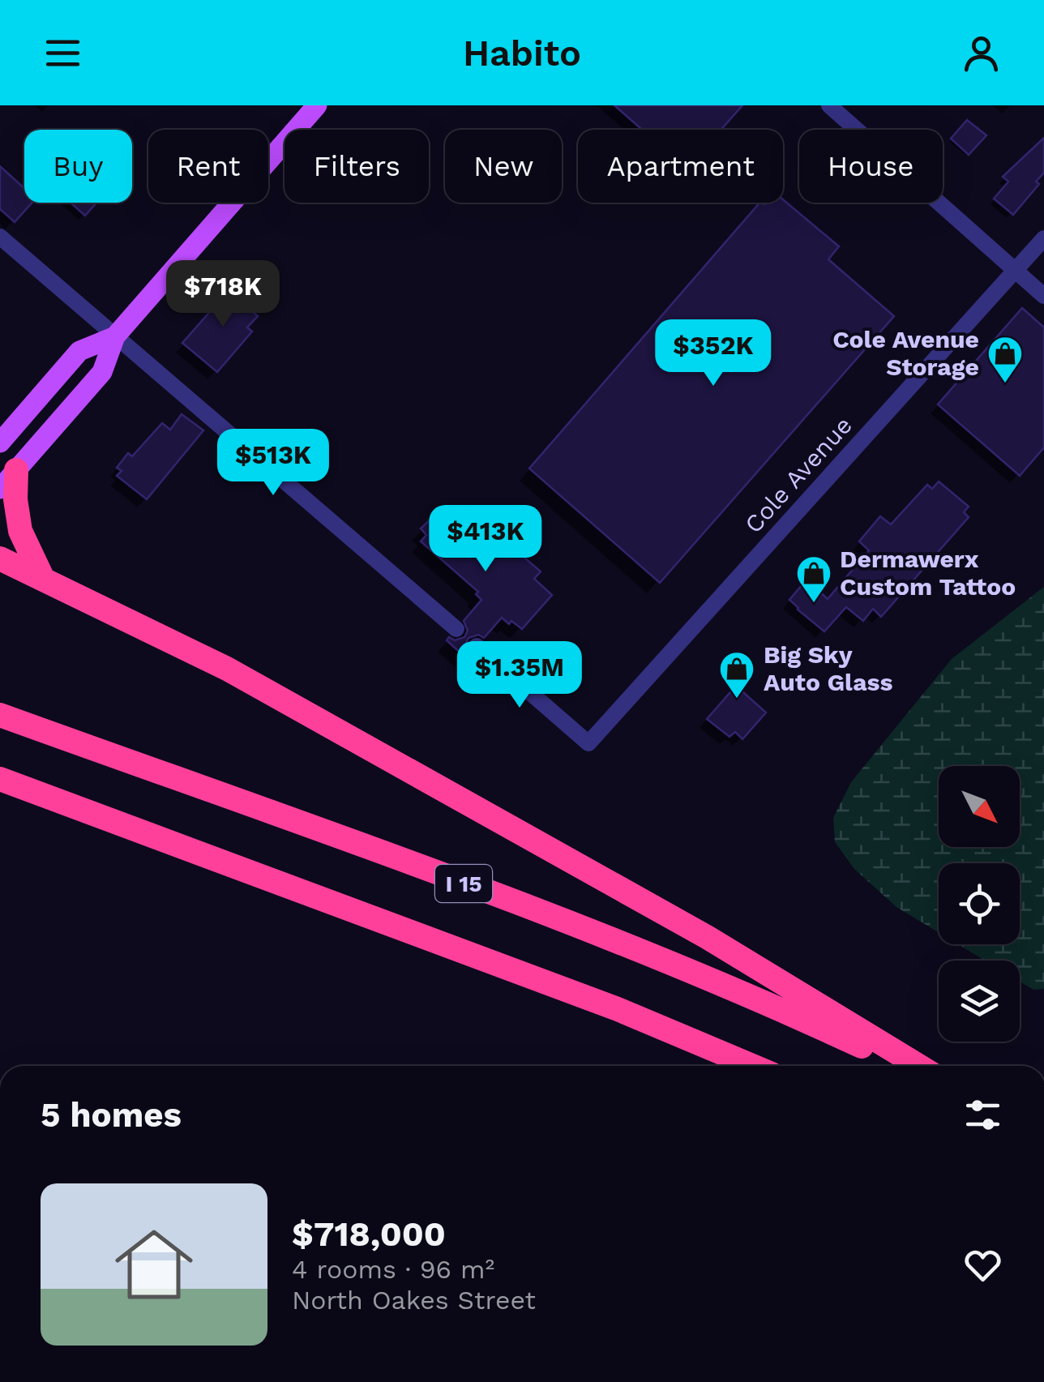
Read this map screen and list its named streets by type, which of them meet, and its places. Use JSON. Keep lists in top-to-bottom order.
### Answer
{
  "streets": {
    "highway": ["I 15"],
    "street": ["Cole Avenue"]
  },
  "places": {
    "shop": ["Cole Avenue Storage", "Dermawerx Custom Tattoo", "Big Sky Auto Glass"]
  },
  "north": "bottom right",
  "page": {
    "header": "Habito",
    "chip": [
      "Buy",
      "Rent",
      "Filters",
      "New",
      "Apartment",
      "House"
    ],
    "price": [
      "$718K",
      "$352K",
      "$513K",
      "$413K",
      "$1.35M"
    ],
    "heading": "5 homes",
    "list": [
      {
        "name": "$718,000",
        "note": "4 rooms · 96 m² · North Oakes Street"
      }
    ]
  }
}
